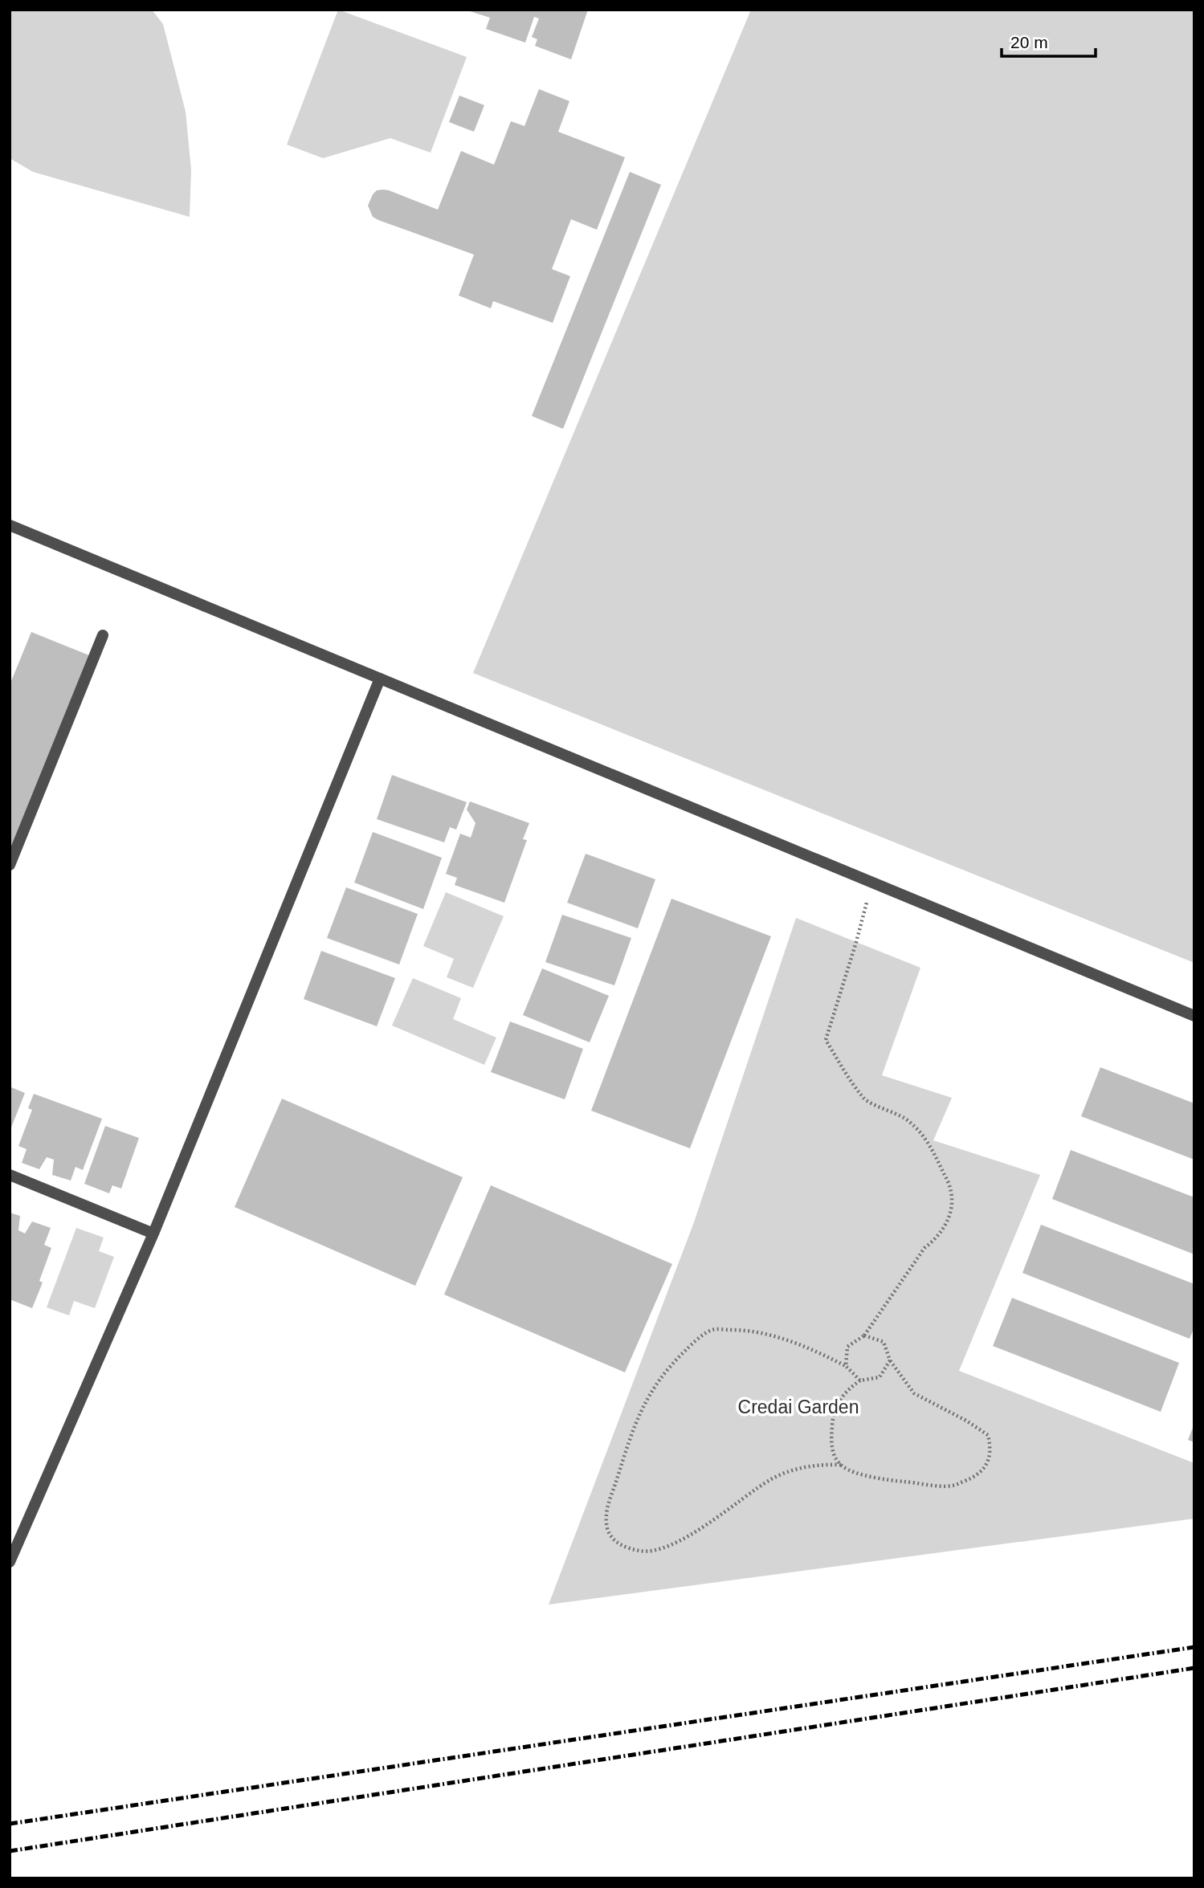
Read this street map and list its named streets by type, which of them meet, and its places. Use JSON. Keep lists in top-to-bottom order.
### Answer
{
  "parks": ["Credai Garden"],
  "scale_bar": "20 m"
}
